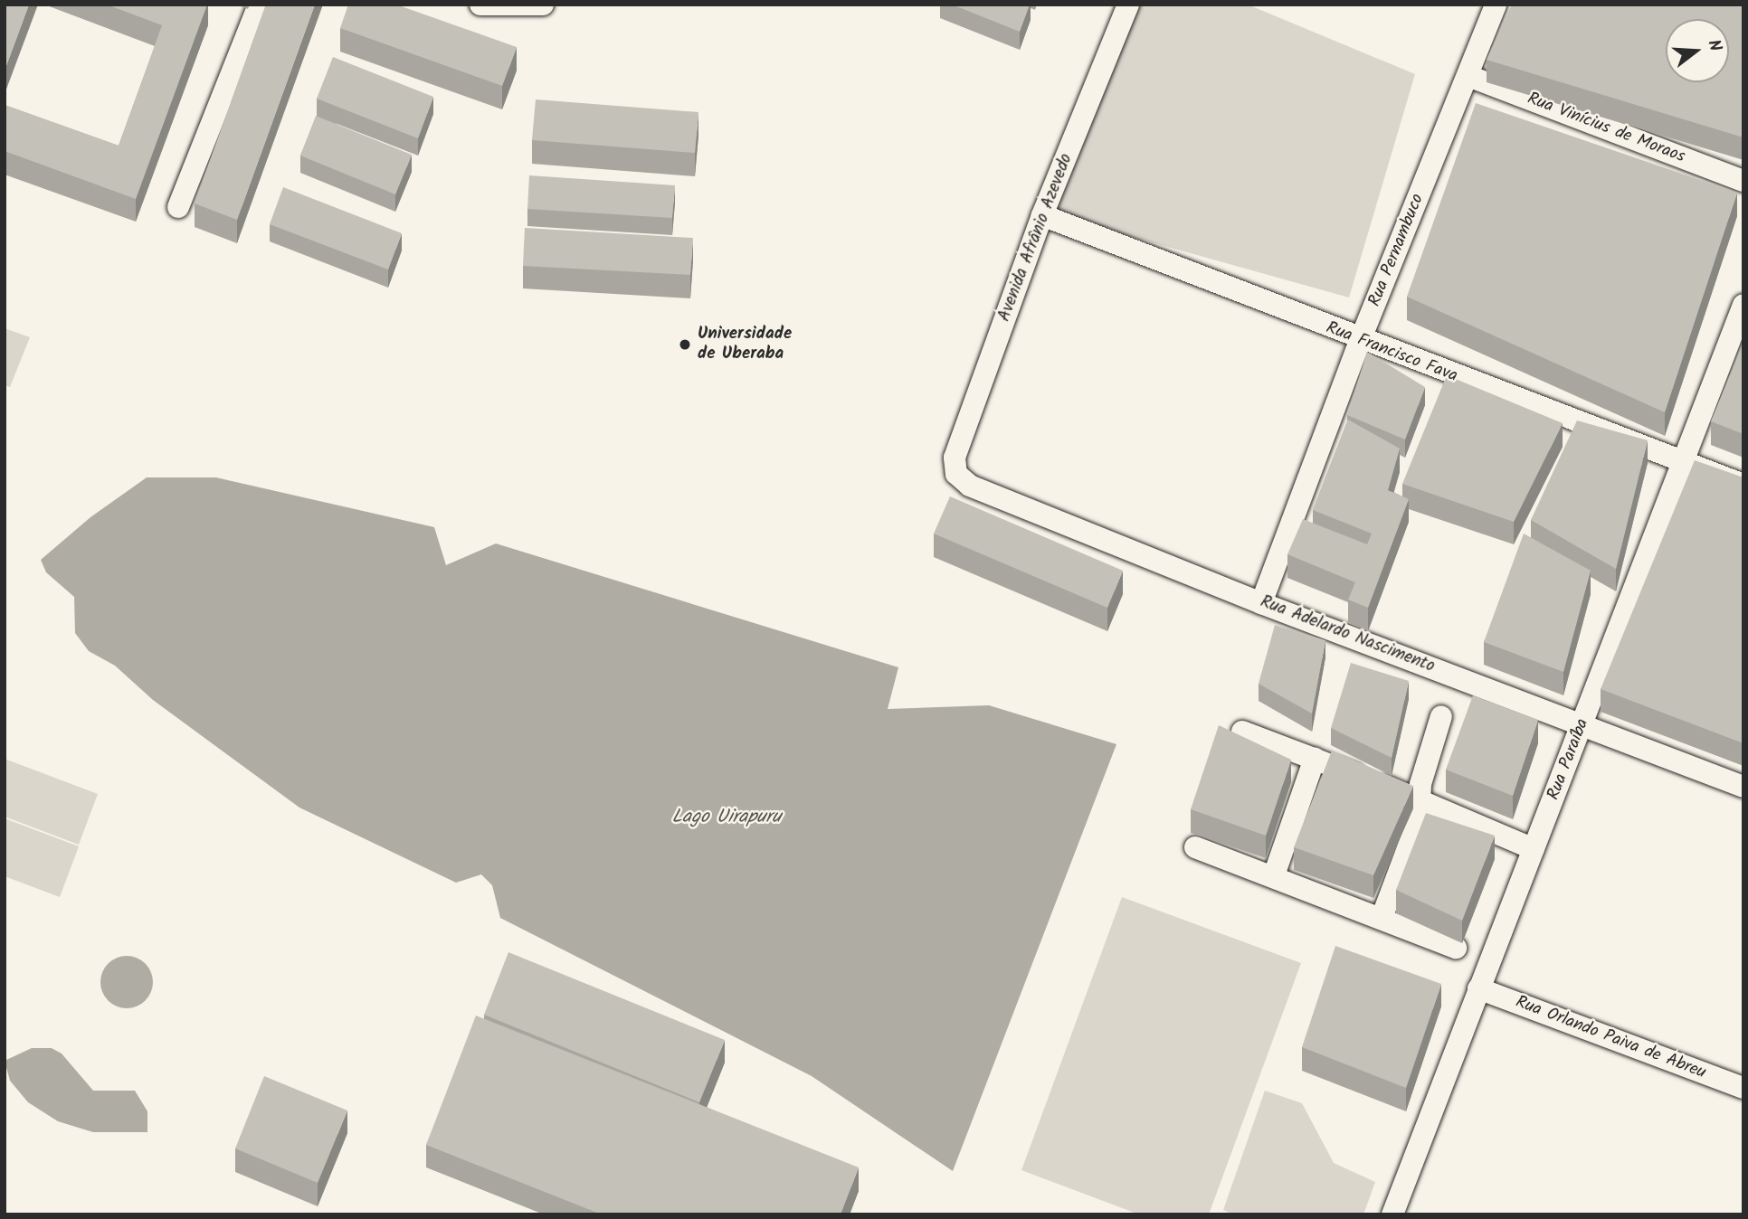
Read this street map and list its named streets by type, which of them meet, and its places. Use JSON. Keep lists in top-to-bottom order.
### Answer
{
  "streets": {
    "street": [
      "Rua Vinícius de Moraos",
      "Avenida Afrânio Azevedo",
      "Rua Pernambuco",
      "Rua Francisco Fava",
      "Rua Adelardo Nascimento",
      "Rua Paraíba",
      "Rua Orlando Paiva de Abreu"
    ]
  },
  "crossings": [
    ["Rua Vinícius de Moraos", "Rua Pernambuco"],
    ["Avenida Afrânio Azevedo", "Rua Francisco Fava"],
    ["Avenida Afrânio Azevedo", "Rua Adelardo Nascimento"],
    ["Rua Pernambuco", "Rua Francisco Fava"],
    ["Rua Pernambuco", "Rua Adelardo Nascimento"],
    ["Rua Francisco Fava", "Rua Paraíba"],
    ["Rua Adelardo Nascimento", "Rua Paraíba"],
    ["Rua Paraíba", "Rua Orlando Paiva de Abreu"]
  ],
  "water": ["Lago Uirapuru"],
  "places": ["Universidade de Uberaba"],
  "north": "right"
}
